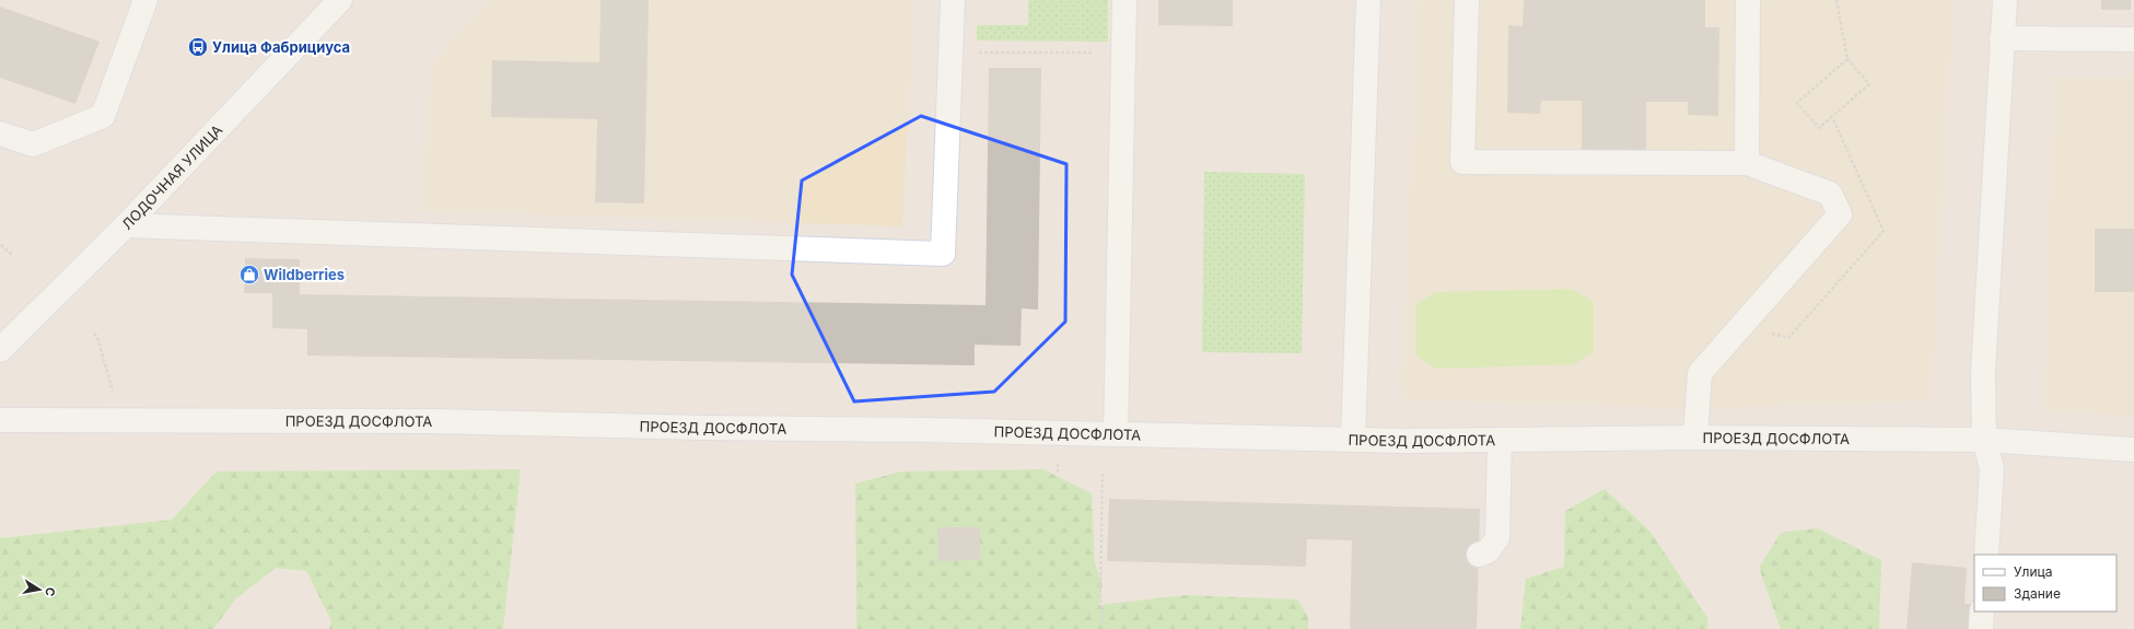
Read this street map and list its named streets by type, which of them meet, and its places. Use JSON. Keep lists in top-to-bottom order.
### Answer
{
  "streets": {
    "street": ["ЛОДОЧНАЯ УЛИЦА", "ПРОЕЗД ДОСФЛОТА"]
  },
  "places": {
    "bus stop": ["Улица Фабрициуса"],
    "shop": ["Wildberries"]
  },
  "legend": ["Улица", "Здание"],
  "north": "right"
}
